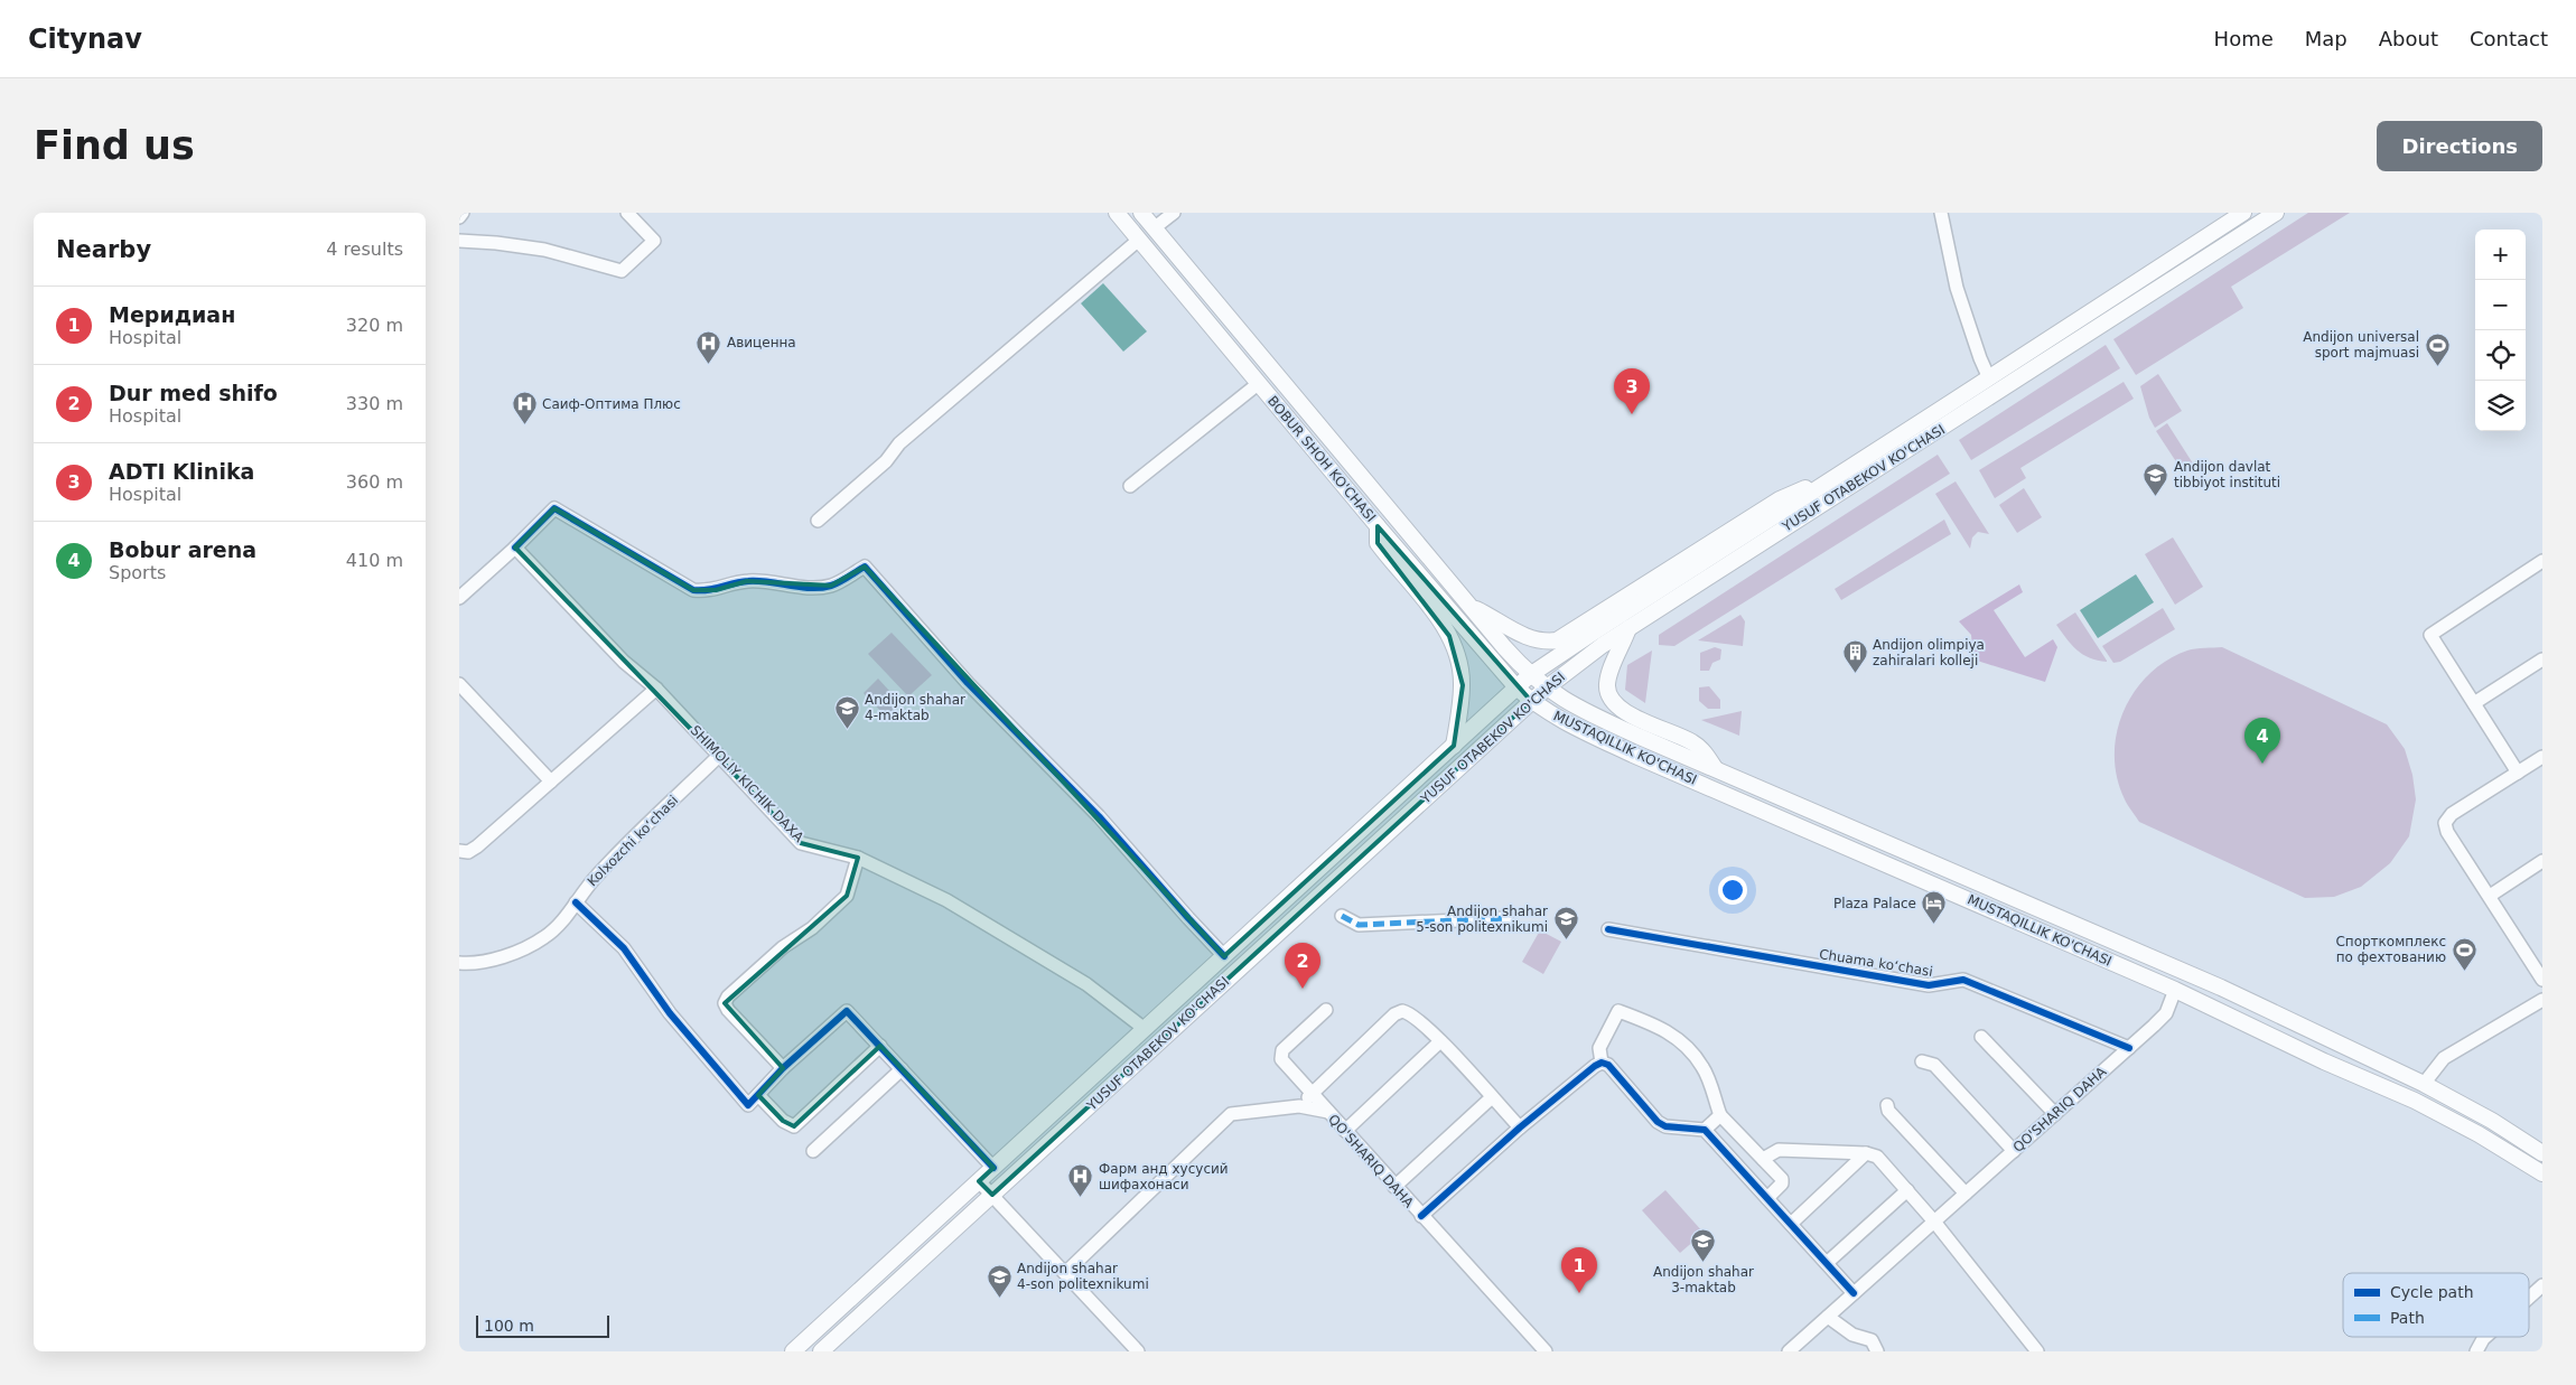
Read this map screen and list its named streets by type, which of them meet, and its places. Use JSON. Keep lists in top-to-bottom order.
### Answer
{
  "streets": {
    "main road": ["BOBUR SHOH KO'CHASI", "YUSUF OTABEKOV KO'CHASI", "MUSTAQILLIK KO'CHASI"],
    "street": [
      "SHIMOLIY KICHIK DAXA",
      "Kolxozchi koʻchasi",
      "Chuama koʻchasi",
      "QO'SHARIQ DAHA"
    ]
  },
  "crossings": [
    ["BOBUR SHOH KO'CHASI", "YUSUF OTABEKOV KO'CHASI"],
    ["BOBUR SHOH KO'CHASI", "MUSTAQILLIK KO'CHASI"],
    ["YUSUF OTABEKOV KO'CHASI", "MUSTAQILLIK KO'CHASI"],
    ["YUSUF OTABEKOV KO'CHASI", "SHIMOLIY KICHIK DAXA"],
    ["MUSTAQILLIK KO'CHASI", "QO'SHARIQ DAHA"],
    ["SHIMOLIY KICHIK DAXA", "Kolxozchi koʻchasi"],
    ["Chuama koʻchasi", "QO'SHARIQ DAHA"]
  ],
  "places": {
    "hospital": ["Авиценна", "Саиф-Оптима Плюс", "Фарм анд хусусий шифахонаси"],
    "sports": ["Andijon universal sport majmuasi", "Спорткомплекс по фехтованию"],
    "school or university": [
      "Andijon davlat tibbiyot instituti",
      "Andijon shahar 4-maktab",
      "Andijon shahar 5-son politexnikumi",
      "Andijon shahar 3-maktab",
      "Andijon shahar 4-son politexnikumi"
    ],
    "building": ["Andijon olimpiya zahiralari kolleji"],
    "hotel": ["Plaza Palace"]
  },
  "legend": ["Cycle path", "Path"],
  "scale_bar": "100 m",
  "page": {
    "header": "Citynav",
    "nav": [
      "Home",
      "Map",
      "About",
      "Contact"
    ],
    "buttons": "Directions",
    "title": "Find us",
    "heading": ["Nearby", "4 results"],
    "map_buttons": ["+", "−"],
    "list": [
      {
        "mark": "1",
        "name": "Меридиан",
        "note": "Hospital",
        "value": "320 m"
      },
      {
        "mark": "2",
        "name": "Dur med shifo",
        "note": "Hospital",
        "value": "330 m"
      },
      {
        "mark": "3",
        "name": "ADTI Klinika",
        "note": "Hospital",
        "value": "360 m"
      },
      {
        "mark": "4",
        "name": "Bobur arena",
        "note": "Sports",
        "value": "410 m"
      }
    ],
    "pins": [
      "3",
      "4",
      "2",
      "1"
    ],
    "scale": "100 m"
  }
}
